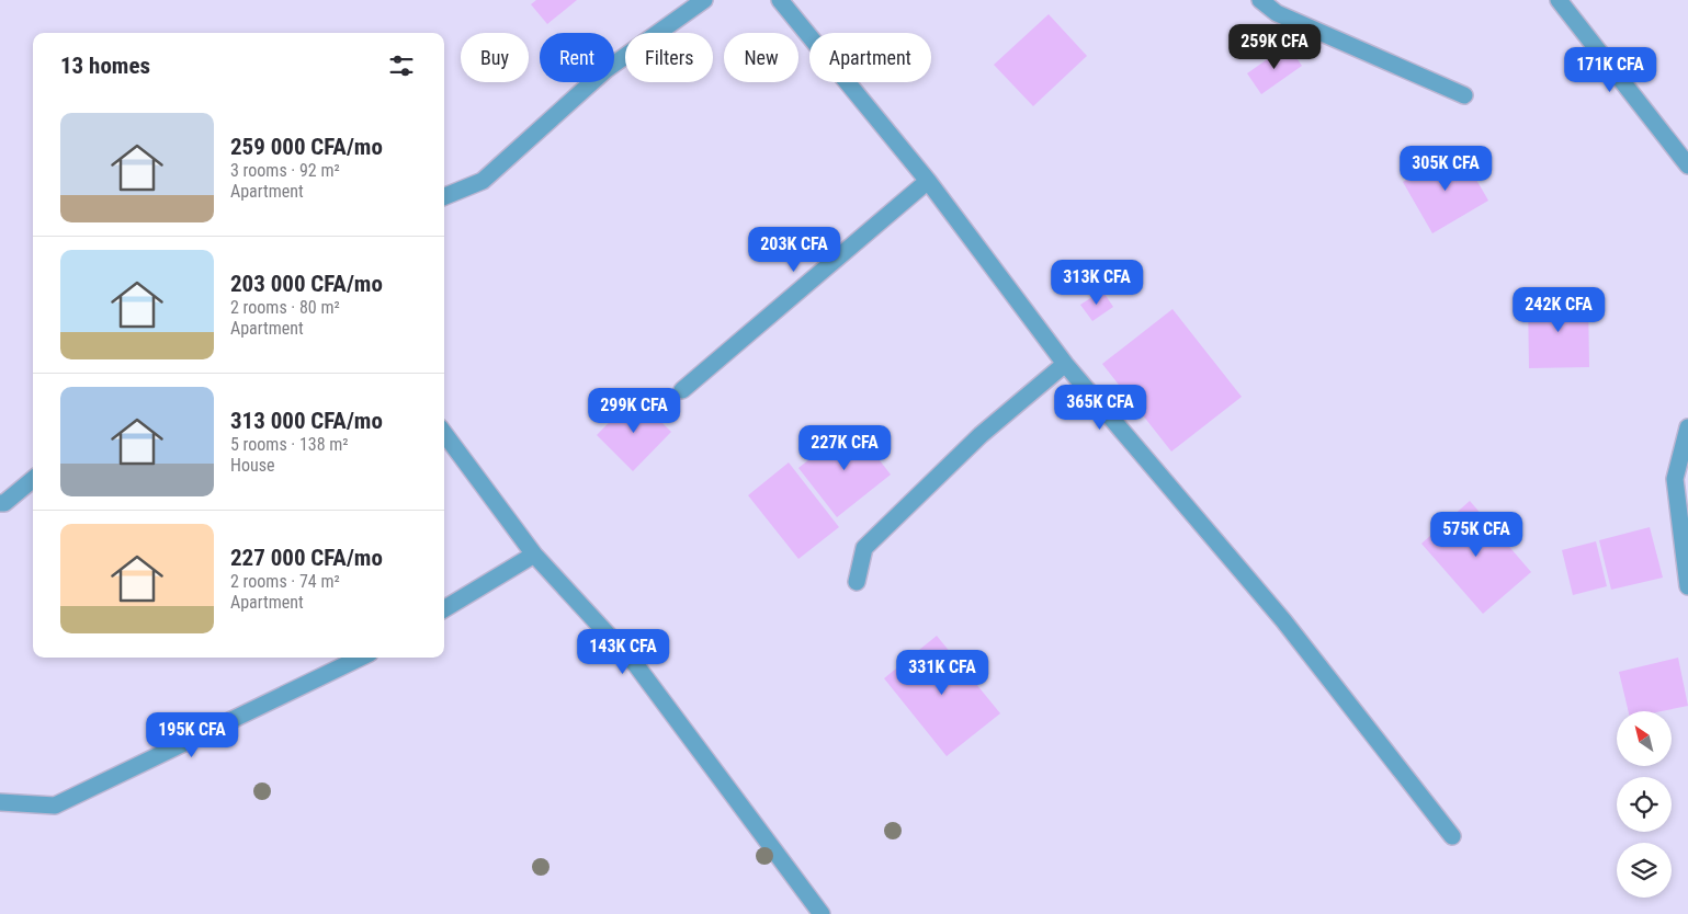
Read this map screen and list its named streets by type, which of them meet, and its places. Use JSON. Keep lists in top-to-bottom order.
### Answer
{
  "north": "top left",
  "page": {
    "price": [
      "259K CFA",
      "171K CFA",
      "305K CFA",
      "203K CFA",
      "313K CFA",
      "242K CFA",
      "365K CFA",
      "299K CFA",
      "227K CFA",
      "575K CFA",
      "143K CFA",
      "331K CFA",
      "195K CFA"
    ],
    "chip": [
      "Buy",
      "Rent",
      "Filters",
      "New",
      "Apartment"
    ],
    "heading": "13 homes",
    "list": [
      {
        "name": "259 000 CFA/mo",
        "note": "3 rooms · 92 m² · Apartment"
      },
      {
        "name": "203 000 CFA/mo",
        "note": "2 rooms · 80 m² · Apartment"
      },
      {
        "name": "313 000 CFA/mo",
        "note": "5 rooms · 138 m² · House"
      },
      {
        "name": "227 000 CFA/mo",
        "note": "2 rooms · 74 m² · Apartment"
      }
    ]
  }
}
